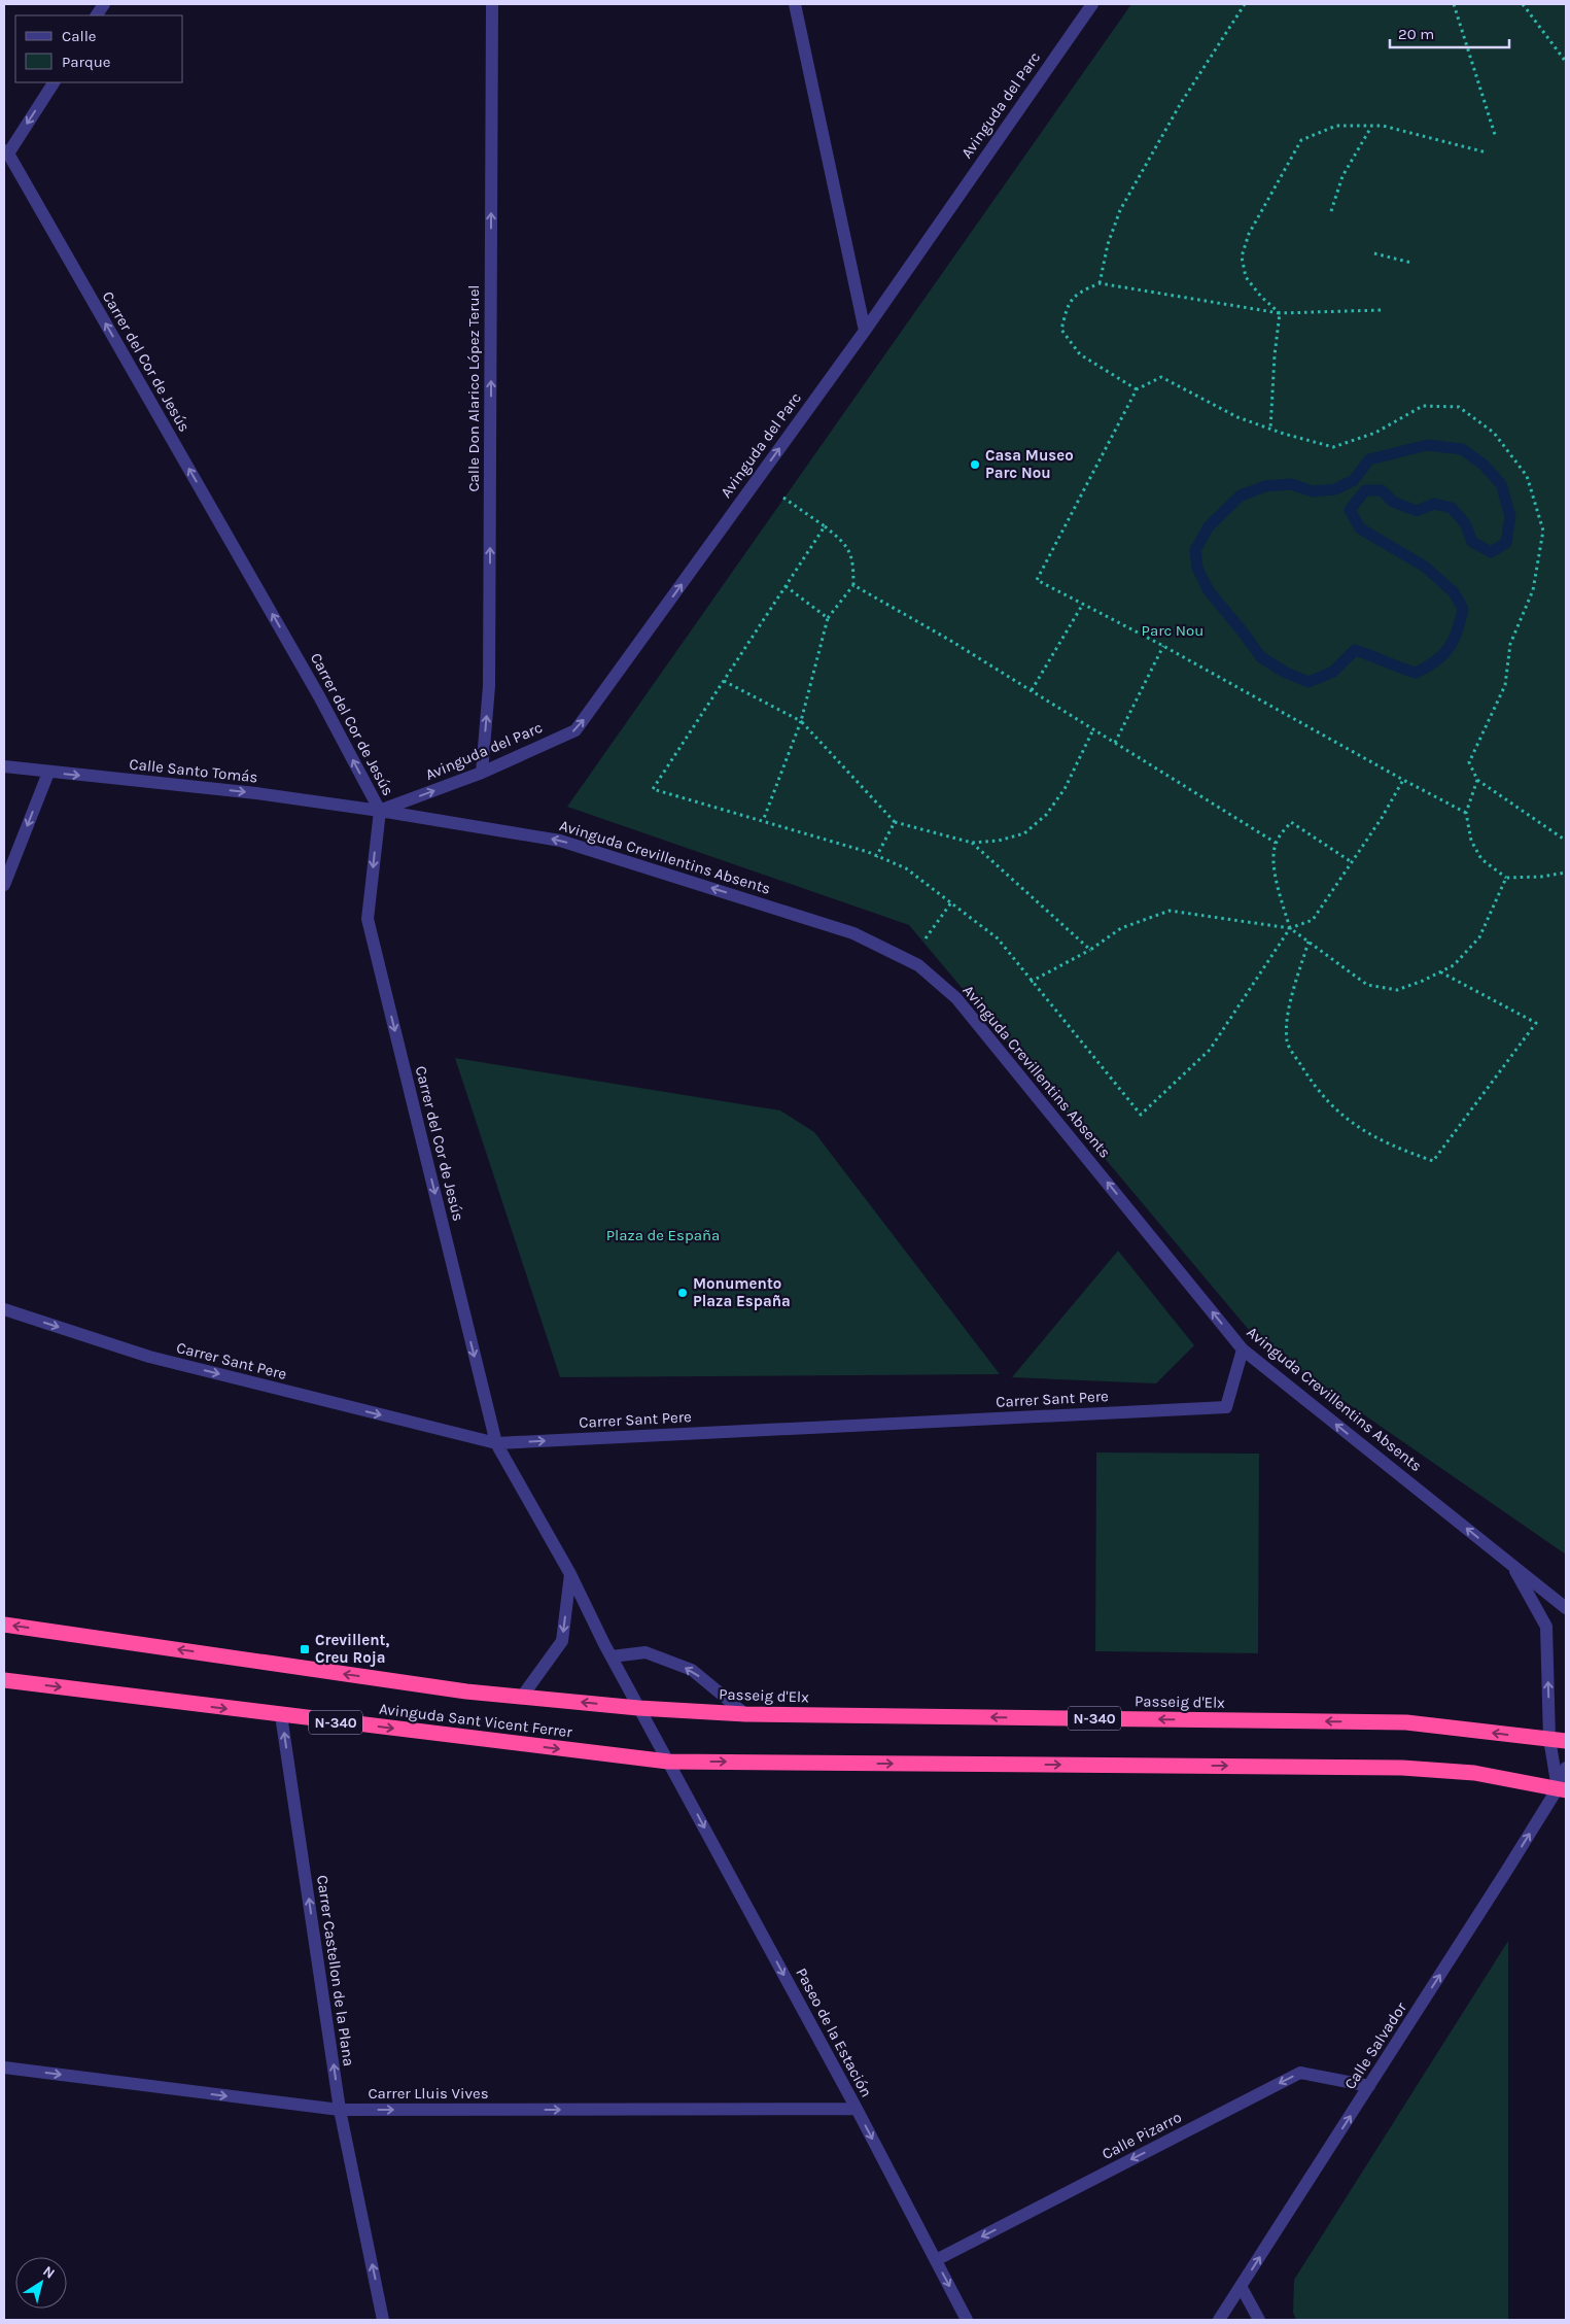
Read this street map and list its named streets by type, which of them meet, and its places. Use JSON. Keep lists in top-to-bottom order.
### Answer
{
  "streets": {
    "highway": ["Passeig d'Elx", "N-340", "Avinguda Sant Vicent Ferrer"],
    "street": [
      "Avinguda del Parc",
      "Carrer del Cor de Jesús",
      "Calle Don Alarico López Teruel",
      "Calle Santo Tomás",
      "Avinguda Crevillentins Absents",
      "Carrer Sant Pere",
      "Carrer Castellon de la Plana",
      "Paseo de la Estación",
      "Calle Salvador",
      "Carrer Lluis Vives",
      "Calle Pizarro"
    ]
  },
  "crossings": [
    ["Avinguda del Parc", "Carrer del Cor de Jesús"],
    ["Avinguda del Parc", "Calle Don Alarico López Teruel"],
    ["Avinguda del Parc", "Calle Santo Tomás"],
    ["Avinguda del Parc", "Avinguda Crevillentins Absents"],
    ["Carrer del Cor de Jesús", "Calle Santo Tomás"],
    ["Carrer del Cor de Jesús", "Avinguda Crevillentins Absents"],
    ["Carrer del Cor de Jesús", "Carrer Sant Pere"],
    ["Carrer del Cor de Jesús", "Passeig d'Elx"],
    ["Carrer del Cor de Jesús", "N-340"],
    ["Carrer del Cor de Jesús", "Avinguda Sant Vicent Ferrer"],
    ["Carrer del Cor de Jesús", "Paseo de la Estación"],
    ["Calle Santo Tomás", "Avinguda Crevillentins Absents"],
    ["Avinguda Crevillentins Absents", "Carrer Sant Pere"],
    ["Avinguda Crevillentins Absents", "Passeig d'Elx"],
    ["Avinguda Crevillentins Absents", "N-340"],
    ["Avinguda Crevillentins Absents", "Calle Salvador"],
    ["Passeig d'Elx", "Avinguda Sant Vicent Ferrer"],
    ["N-340", "Avinguda Sant Vicent Ferrer"],
    ["N-340", "Paseo de la Estación"],
    ["N-340", "Calle Salvador"],
    ["Avinguda Sant Vicent Ferrer", "Carrer Castellon de la Plana"],
    ["Avinguda Sant Vicent Ferrer", "Paseo de la Estación"],
    ["Carrer Castellon de la Plana", "Carrer Lluis Vives"],
    ["Paseo de la Estación", "Carrer Lluis Vives"],
    ["Paseo de la Estación", "Calle Pizarro"],
    ["Calle Salvador", "Calle Pizarro"]
  ],
  "one_way": [
    "Avinguda del Parc",
    "Calle Don Alarico López Teruel",
    "Calle Santo Tomás",
    "Avinguda Crevillentins Absents",
    "Carrer Sant Pere",
    "Carrer Castellon de la Plana",
    "Paseo de la Estación",
    "Calle Salvador",
    "Carrer Lluis Vives",
    "Calle Pizarro"
  ],
  "parks": ["Parc Nou", "Plaza de España"],
  "places": {
    "other": ["Casa Museo Parc Nou", "Monumento Plaza España"],
    "transit": ["Crevillent, Creu Roja"]
  },
  "legend": ["Calle", "Parque"],
  "scale_bar": "20 m",
  "north": "top right"
}
